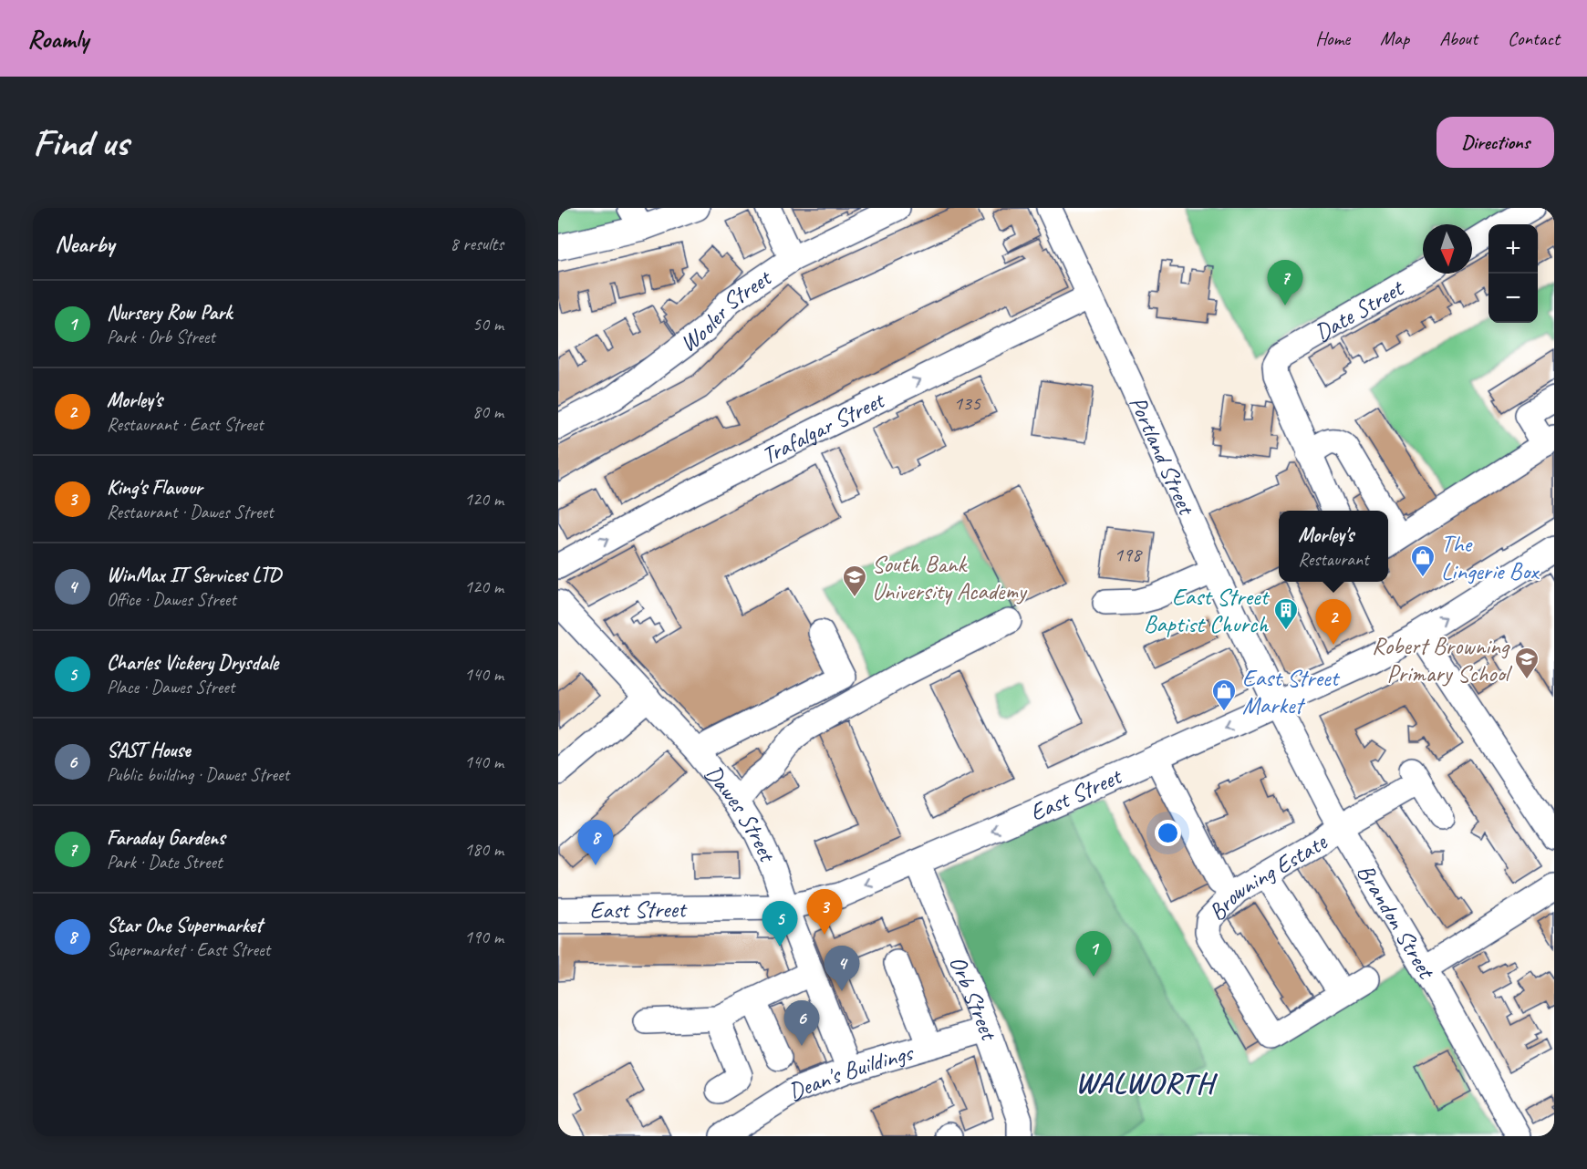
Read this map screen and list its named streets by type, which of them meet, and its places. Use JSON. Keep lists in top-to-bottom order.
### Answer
{
  "streets": {
    "street": [
      "Date Street",
      "Wooler Street",
      "Trafalgar Street",
      "Portland Street",
      "East Street",
      "Dawes Street",
      "Browning Estate",
      "Brandon Street",
      "Orb Street",
      "Dean's Buildings"
    ]
  },
  "crossings": [
    ["Trafalgar Street", "Portland Street"],
    ["Portland Street", "East Street"],
    ["Portland Street", "Brandon Street"],
    ["East Street", "Dawes Street"],
    ["East Street", "Brandon Street"],
    ["East Street", "Orb Street"],
    ["Dawes Street", "Dean's Buildings"],
    ["Browning Estate", "Brandon Street"],
    ["Orb Street", "Dean's Buildings"]
  ],
  "one_way": ["Trafalgar Street"],
  "districts": ["WALWORTH"],
  "places": {
    "shop": ["The Lingerie Box", "East Street Market"],
    "school or university": ["South Bank University Academy", "Robert Browning Primary School"],
    "building": ["East Street Baptist Church"]
  },
  "house_numbers": ["135", "198"],
  "north": "bottom",
  "page": {
    "header": "Roamly",
    "nav": [
      "Home",
      "Map",
      "About",
      "Contact"
    ],
    "buttons": "Directions",
    "title": "Find us",
    "heading": ["Nearby", "8 results"],
    "map_buttons": ["+", "−"],
    "pins": [
      "7",
      "2",
      "8",
      "3",
      "5",
      "1",
      "4",
      "6"
    ],
    "list": [
      {
        "mark": "1",
        "name": "Nursery Row Park",
        "note": "Park · Orb Street",
        "value": "50 m"
      },
      {
        "mark": "2",
        "name": "Morley's",
        "note": "Restaurant · East Street",
        "value": "80 m"
      },
      {
        "mark": "3",
        "name": "King's Flavour",
        "note": "Restaurant · Dawes Street",
        "value": "120 m"
      },
      {
        "mark": "4",
        "name": "WinMax IT Services LTD",
        "note": "Office · Dawes Street",
        "value": "120 m"
      },
      {
        "mark": "5",
        "name": "Charles Vickery Drysdale",
        "note": "Place · Dawes Street",
        "value": "140 m"
      },
      {
        "mark": "6",
        "name": "SAST House",
        "note": "Public building · Dawes Street",
        "value": "140 m"
      },
      {
        "mark": "7",
        "name": "Faraday Gardens",
        "note": "Park · Date Street",
        "value": "180 m"
      },
      {
        "mark": "8",
        "name": "Star One Supermarket",
        "note": "Supermarket · East Street",
        "value": "190 m"
      }
    ],
    "popup": ["Morley's", "Restaurant"]
  }
}
